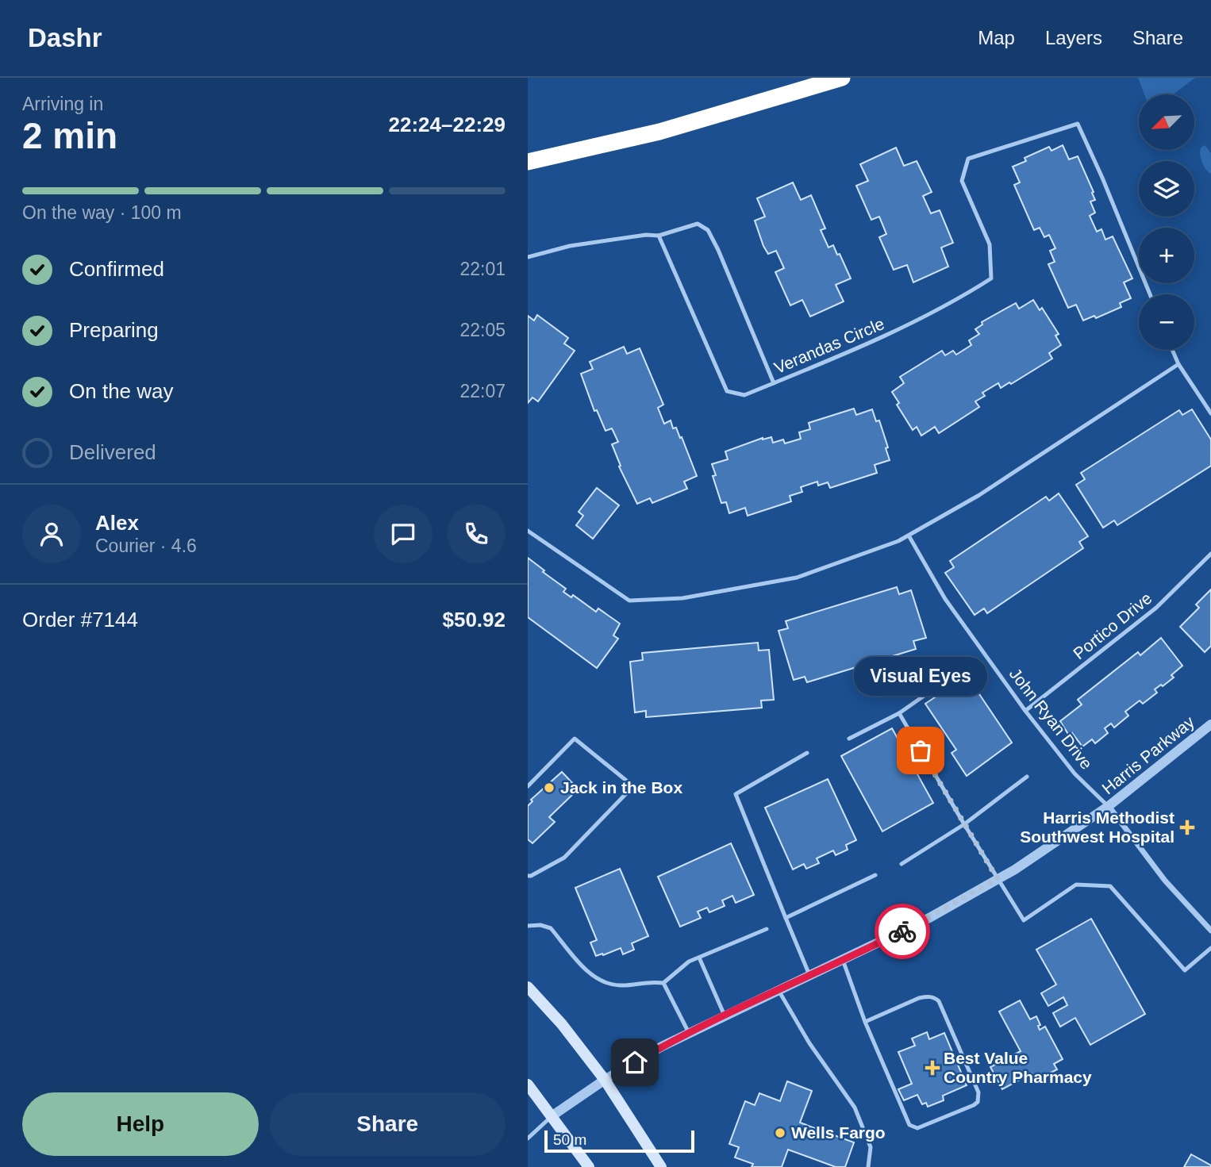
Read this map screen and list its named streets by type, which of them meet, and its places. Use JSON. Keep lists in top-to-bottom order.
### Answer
{
  "streets": {
    "street": ["John Ryan Drive", "Harris Parkway"],
    "lane": ["Verandas Circle", "Portico Drive"]
  },
  "crossings": [
    ["Portico Drive", "John Ryan Drive"],
    ["John Ryan Drive", "Harris Parkway"]
  ],
  "places": {
    "other": ["Visual Eyes", "Jack in the Box", "Wells Fargo"],
    "health": ["Harris Methodist Southwest Hospital", "Best Value Country Pharmacy"]
  },
  "scale_bar": "50 m",
  "north": "bottom left",
  "page": {
    "header": "Dashr",
    "nav": ["Map", "Layers", "Share"],
    "heading": ["2 min", "Arriving in", "22:24–22:29"],
    "panel": [
      "Alex",
      "Courier · 4.6",
      "Order #7144",
      "$50.92"
    ],
    "map_buttons": ["+", "−"],
    "bar": "On the way · 100 m",
    "list": [
      ["Confirmed", "22:01"],
      ["Preparing", "22:05"],
      ["On the way", "22:07"],
      "Delivered"
    ],
    "bubble": "Visual Eyes",
    "buttons": ["Help", "Share"],
    "scale": "50 m"
  }
}
